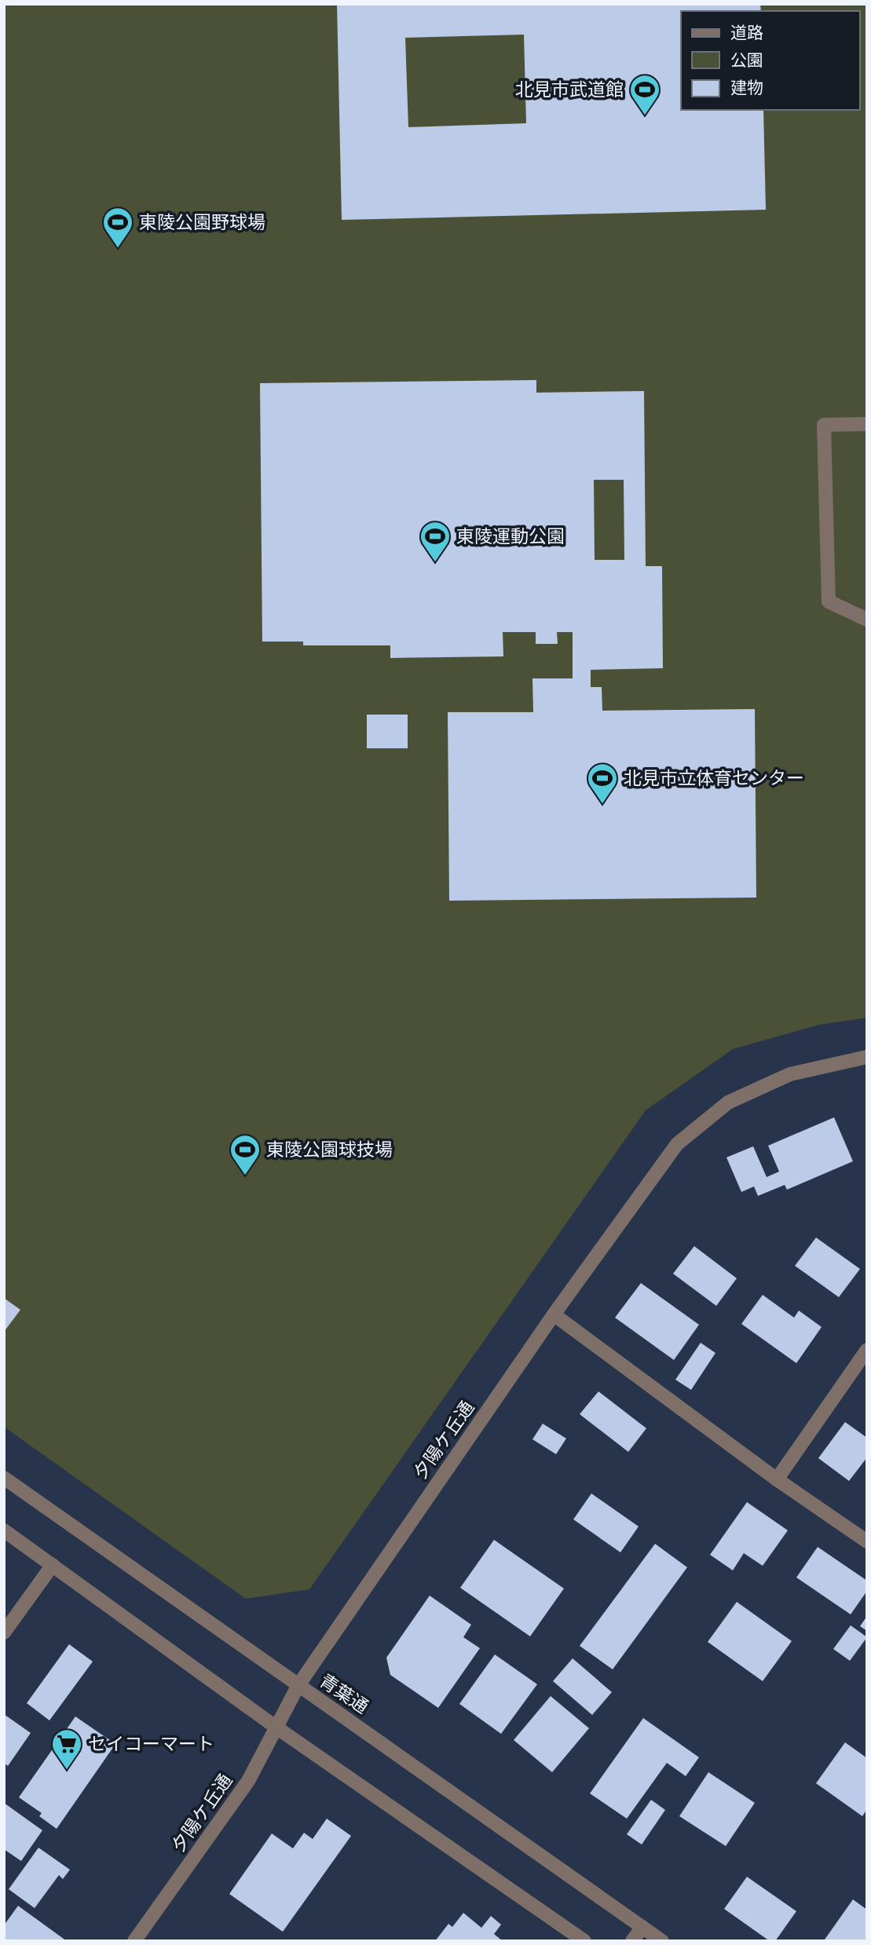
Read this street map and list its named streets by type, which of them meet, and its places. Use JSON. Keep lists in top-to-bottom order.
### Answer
{
  "streets": {
    "street": ["夕陽ケ丘通", "青葉通"]
  },
  "crossings": [
    ["夕陽ケ丘通", "青葉通"]
  ],
  "places": {
    "sports": [
      "北見市武道館",
      "東陵公園野球場",
      "東陵運動公園",
      "北見市立体育センター",
      "東陵公園球技場"
    ],
    "supermarket": ["セイコーマート"]
  },
  "legend": ["道路", "公園", "建物"]
}
